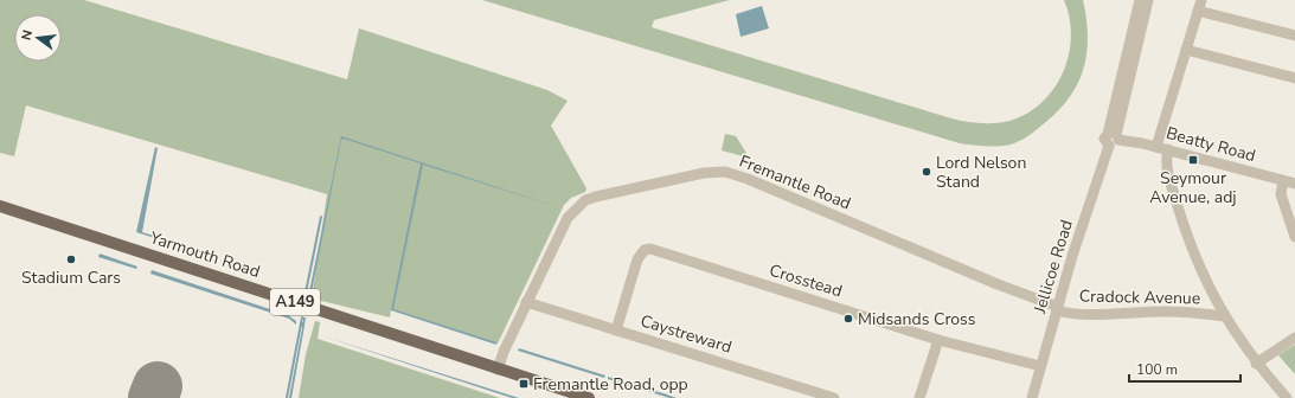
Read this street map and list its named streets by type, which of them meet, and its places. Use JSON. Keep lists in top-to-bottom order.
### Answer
{
  "streets": {
    "main road": ["Yarmouth Road", "A149"],
    "street": [
      "Beatty Road",
      "Fremantle Road",
      "Jellicoe Road",
      "Crosstead",
      "Cradock Avenue",
      "Caystreward"
    ]
  },
  "crossings": [
    ["Beatty Road", "Jellicoe Road"],
    ["Fremantle Road", "Yarmouth Road"],
    ["Fremantle Road", "Jellicoe Road"],
    ["Fremantle Road", "Cradock Avenue"],
    ["Fremantle Road", "Caystreward"],
    ["Jellicoe Road", "Crosstead"],
    ["Jellicoe Road", "Cradock Avenue"],
    ["Crosstead", "Caystreward"]
  ],
  "places": {
    "transit": ["Seymour Avenue, adj", "Fremantle Road, opp"],
    "other": ["Lord Nelson Stand", "Stadium Cars", "Midsands Cross"]
  },
  "scale_bar": "100 m",
  "north": "left"
}
